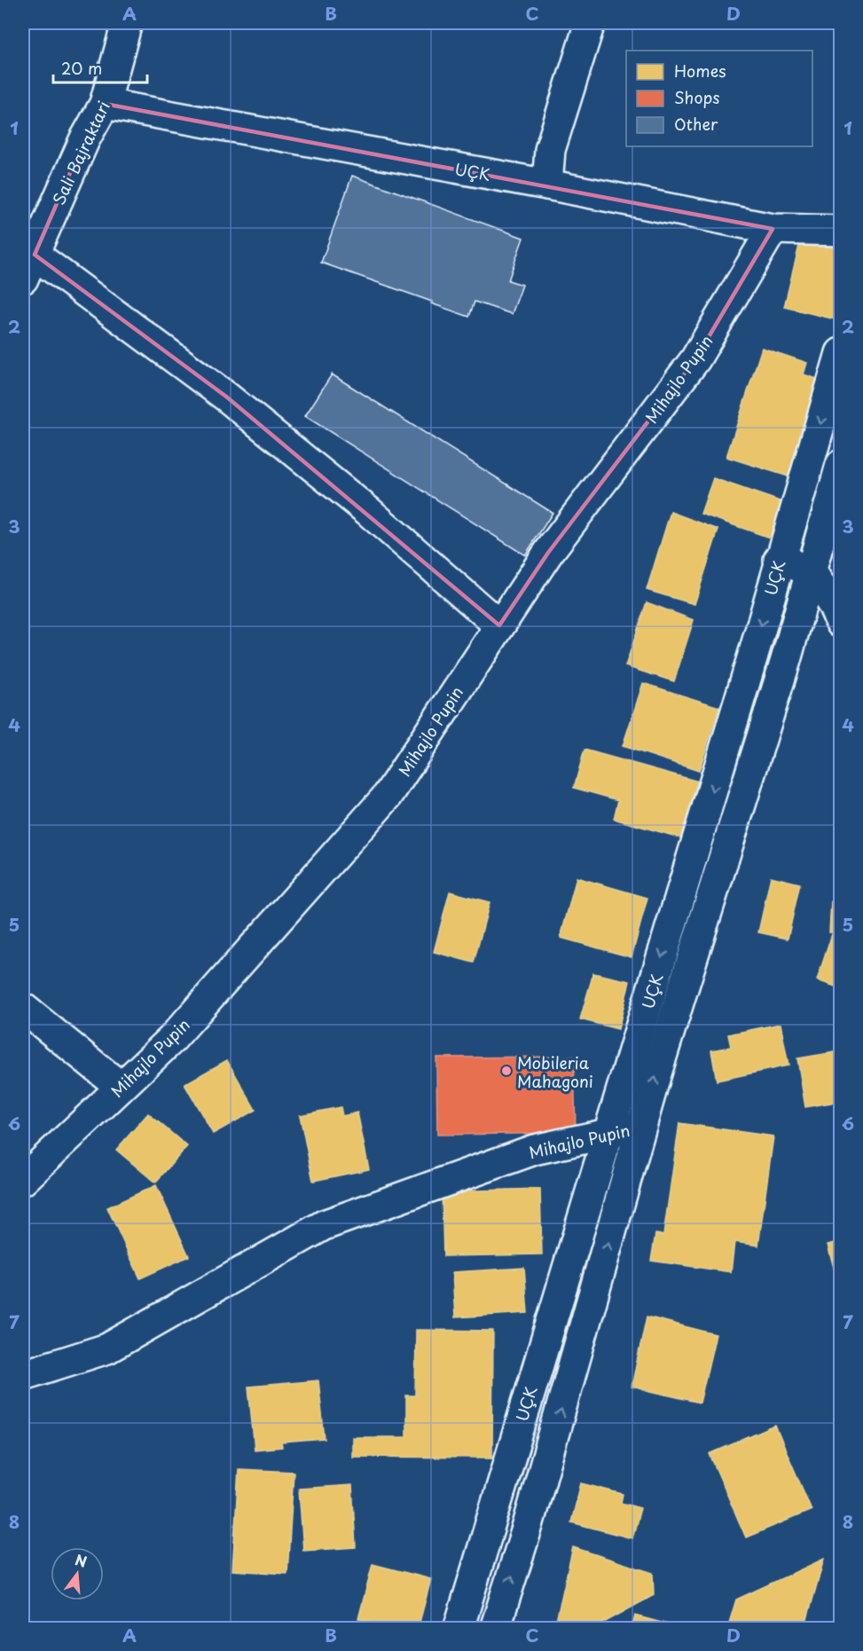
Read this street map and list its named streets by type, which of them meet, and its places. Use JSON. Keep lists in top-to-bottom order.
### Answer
{
  "streets": {
    "street": ["Sali Bajraktari", "UÇK", "Mihajlo Pupin"]
  },
  "crossings": [
    ["Sali Bajraktari", "UÇK"],
    ["UÇK", "Mihajlo Pupin"]
  ],
  "places": ["Mobileria Mahagoni"],
  "legend": ["Homes", "Shops", "Other"],
  "scale_bar": "20 m",
  "north": "top",
  "grid": {
    "columns": [
      "A",
      "B",
      "C",
      "D"
    ],
    "rows": [
      "1",
      "2",
      "3",
      "4",
      "5",
      "6",
      "7",
      "8"
    ]
  }
}
